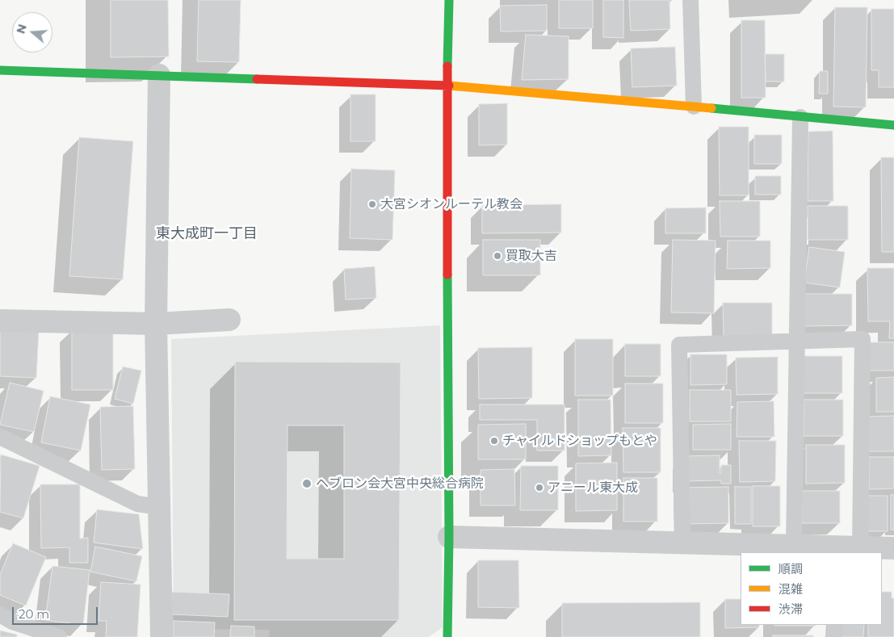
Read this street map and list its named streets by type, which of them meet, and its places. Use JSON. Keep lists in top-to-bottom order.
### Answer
{
  "districts": ["東大成町一丁目"],
  "places": [
    "大宮シオンルーテル教会",
    "買取大吉",
    "チャイルドショップもとや",
    "ヘブロン会大宮中央総合病院",
    "アニール東大成"
  ],
  "legend": ["順調", "混雑", "渋滞"],
  "scale_bar": "20 m",
  "north": "left"
}
